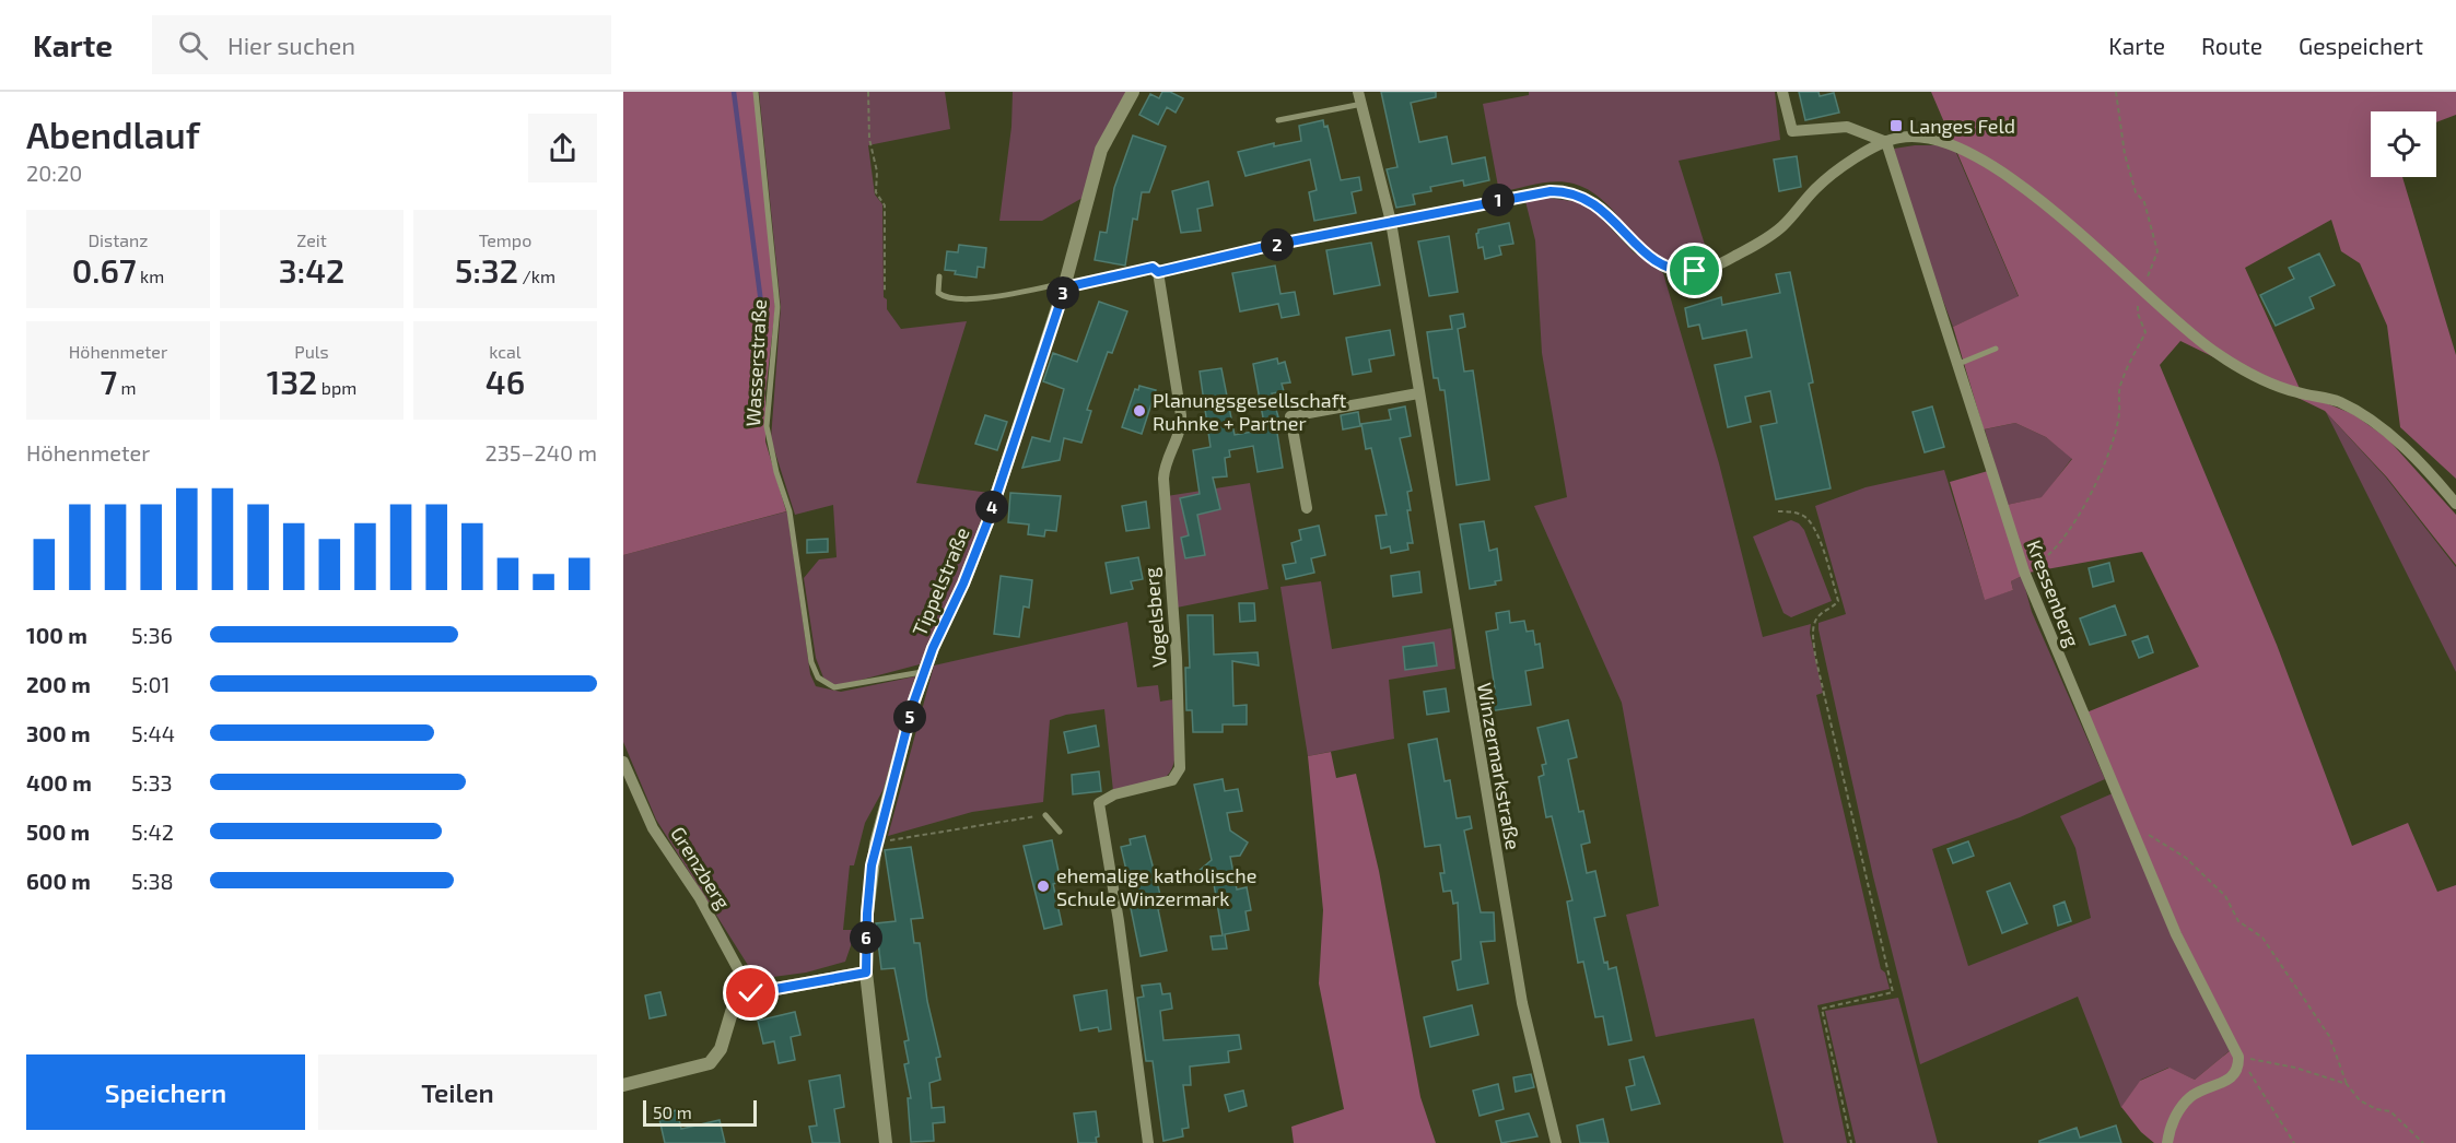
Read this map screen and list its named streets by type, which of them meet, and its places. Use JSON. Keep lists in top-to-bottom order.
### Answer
{
  "streets": {
    "street": [
      "Tippelstraße",
      "Kressenberg",
      "Vogelsberg",
      "Winzermarkstraße",
      "Grenzberg"
    ],
    "lane": ["Wasserstraße"]
  },
  "crossings": [
    ["Wasserstraße", "Tippelstraße"]
  ],
  "places": {
    "transit": ["Langes Feld"],
    "other": ["Planungsgesellschaft Ruhnke + Partner", "ehemalige katholische Schule Winzermark"]
  },
  "scale_bar": "50 m",
  "page": {
    "header": "Karte",
    "search": "Hier suchen",
    "nav": ["Karte", "Route", "Gespeichert"],
    "heading": ["Abendlauf", "20:20"],
    "pins": [
      "1",
      "2",
      "3",
      "4",
      "5",
      "6"
    ],
    "stats": [
      ["Distanz", "0.67 km"],
      ["Zeit", "3:42"],
      ["Tempo", "5:32 /km"],
      ["Höhenmeter", "7 m"],
      ["Puls", "132 bpm"],
      ["kcal", "46"]
    ],
    "chart": ["Höhenmeter", "235–240 m"],
    "list": [
      {
        "name": "100 m",
        "note": "5:36"
      },
      {
        "name": "200 m",
        "note": "5:01"
      },
      {
        "name": "300 m",
        "note": "5:44"
      },
      {
        "name": "400 m",
        "note": "5:33"
      },
      {
        "name": "500 m",
        "note": "5:42"
      },
      {
        "name": "600 m",
        "note": "5:38"
      }
    ],
    "buttons": ["Speichern", "Teilen"],
    "scale": "50 m"
  }
}
